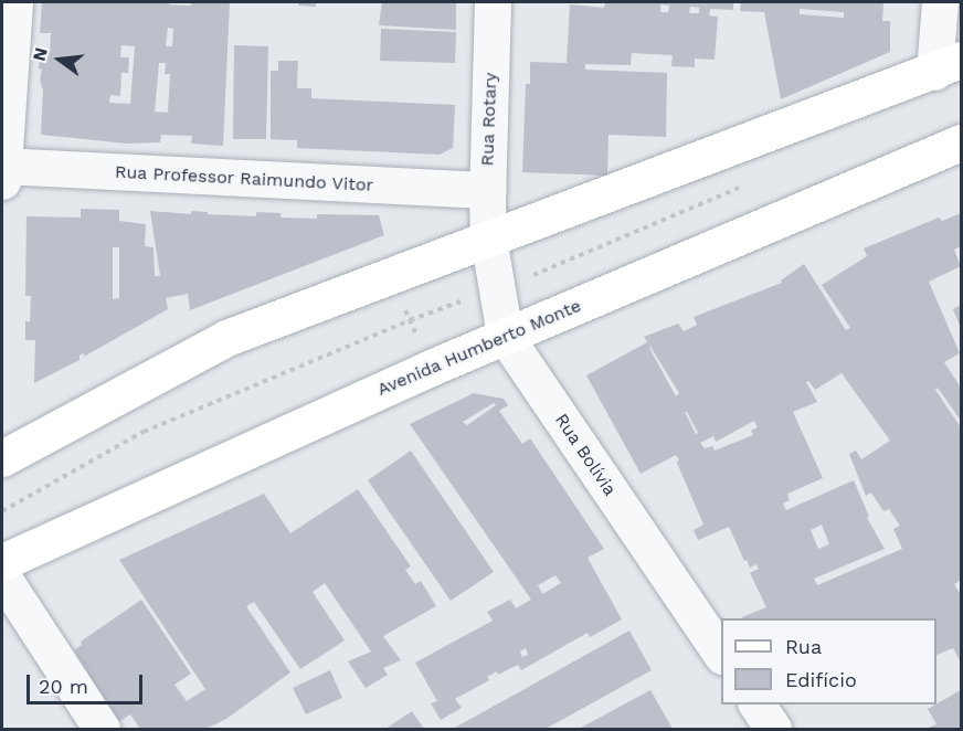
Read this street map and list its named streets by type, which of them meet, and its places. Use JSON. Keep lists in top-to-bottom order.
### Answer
{
  "streets": {
    "main road": ["Avenida Humberto Monte"],
    "street": ["Rua Rotary", "Rua Professor Raimundo Vitor", "Rua Bolívia"]
  },
  "crossings": [
    ["Rua Rotary", "Rua Professor Raimundo Vitor"],
    ["Rua Rotary", "Rua Bolívia"],
    ["Avenida Humberto Monte", "Rua Bolívia"]
  ],
  "legend": ["Rua", "Edifício"],
  "scale_bar": "20 m",
  "north": "left"
}
